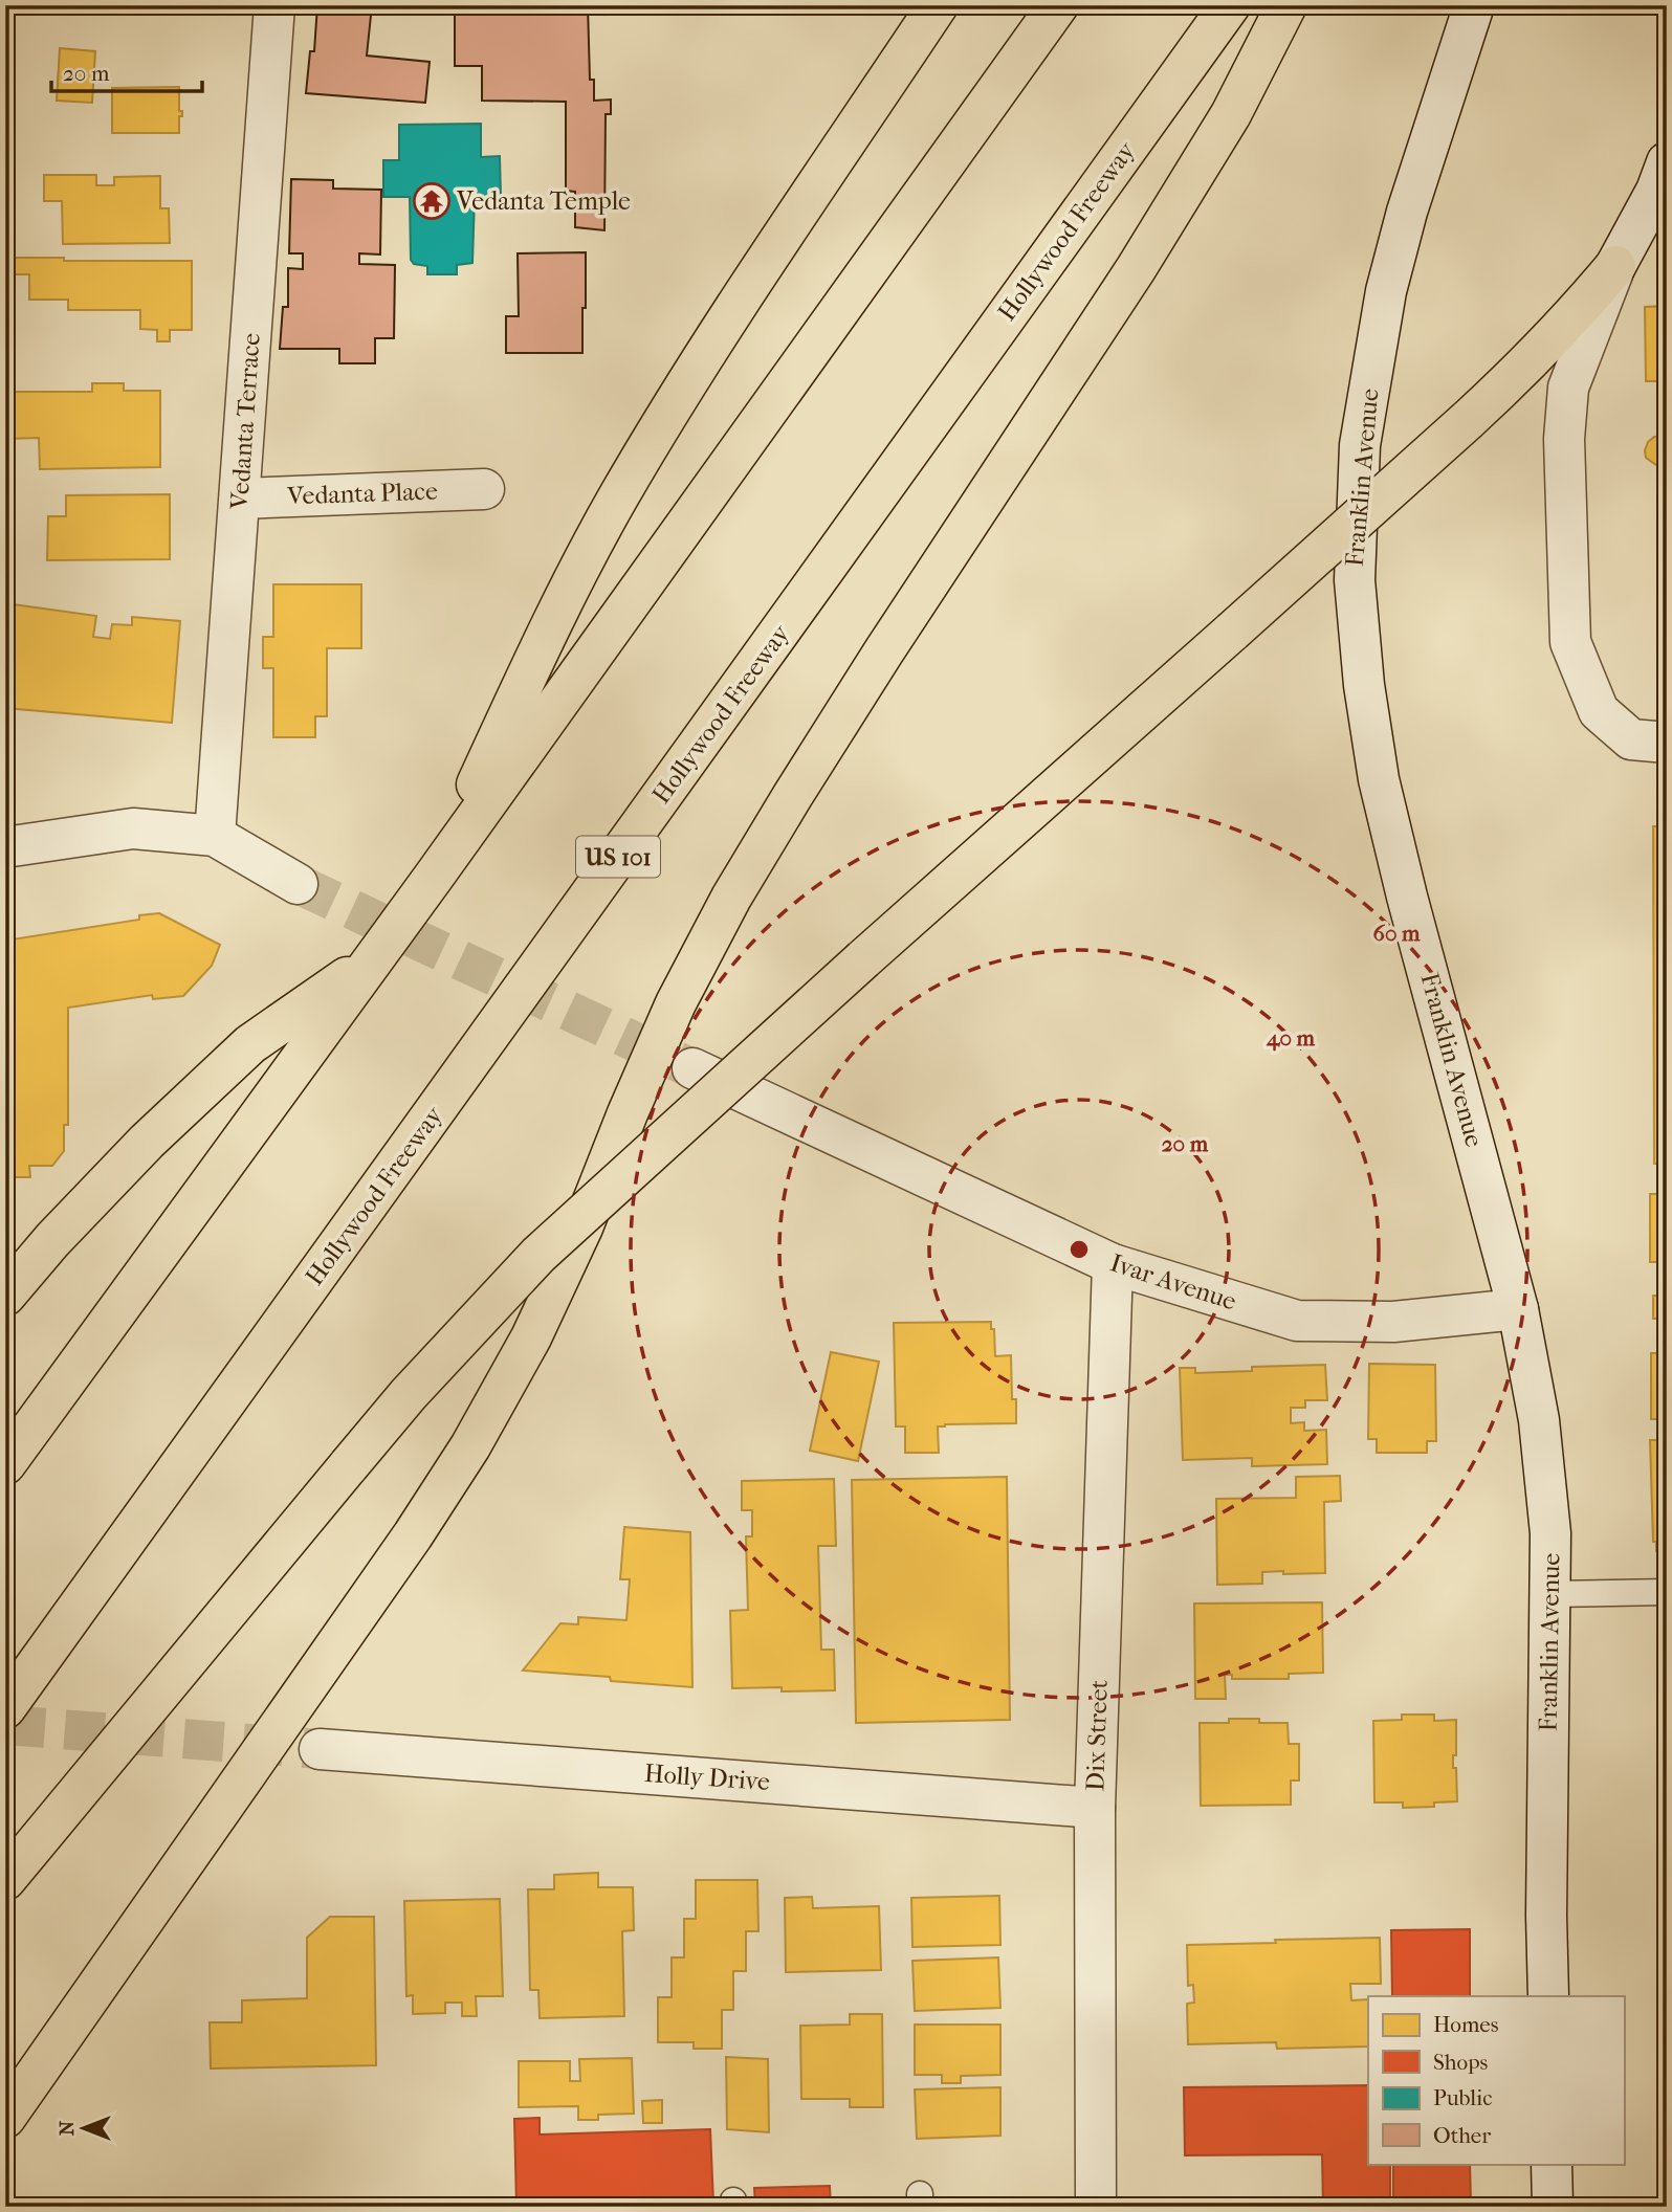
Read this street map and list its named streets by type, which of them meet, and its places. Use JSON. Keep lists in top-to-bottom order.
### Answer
{
  "streets": {
    "highway": ["Hollywood Freeway", "US 101"],
    "street": [
      "Vedanta Terrace",
      "Franklin Avenue",
      "Vedanta Place",
      "Ivar Avenue",
      "Dix Street",
      "Holly Drive"
    ]
  },
  "crossings": [
    ["Vedanta Terrace", "Vedanta Place"],
    ["Franklin Avenue", "Ivar Avenue"],
    ["Ivar Avenue", "Dix Street"],
    ["Dix Street", "Holly Drive"]
  ],
  "places": {
    "temple": ["Vedanta Temple"]
  },
  "legend": [
    "Homes",
    "Shops",
    "Public",
    "Other"
  ],
  "scale_bar": "20 m",
  "north": "left",
  "rings": ["60 m", "40 m", "20 m"]
}
